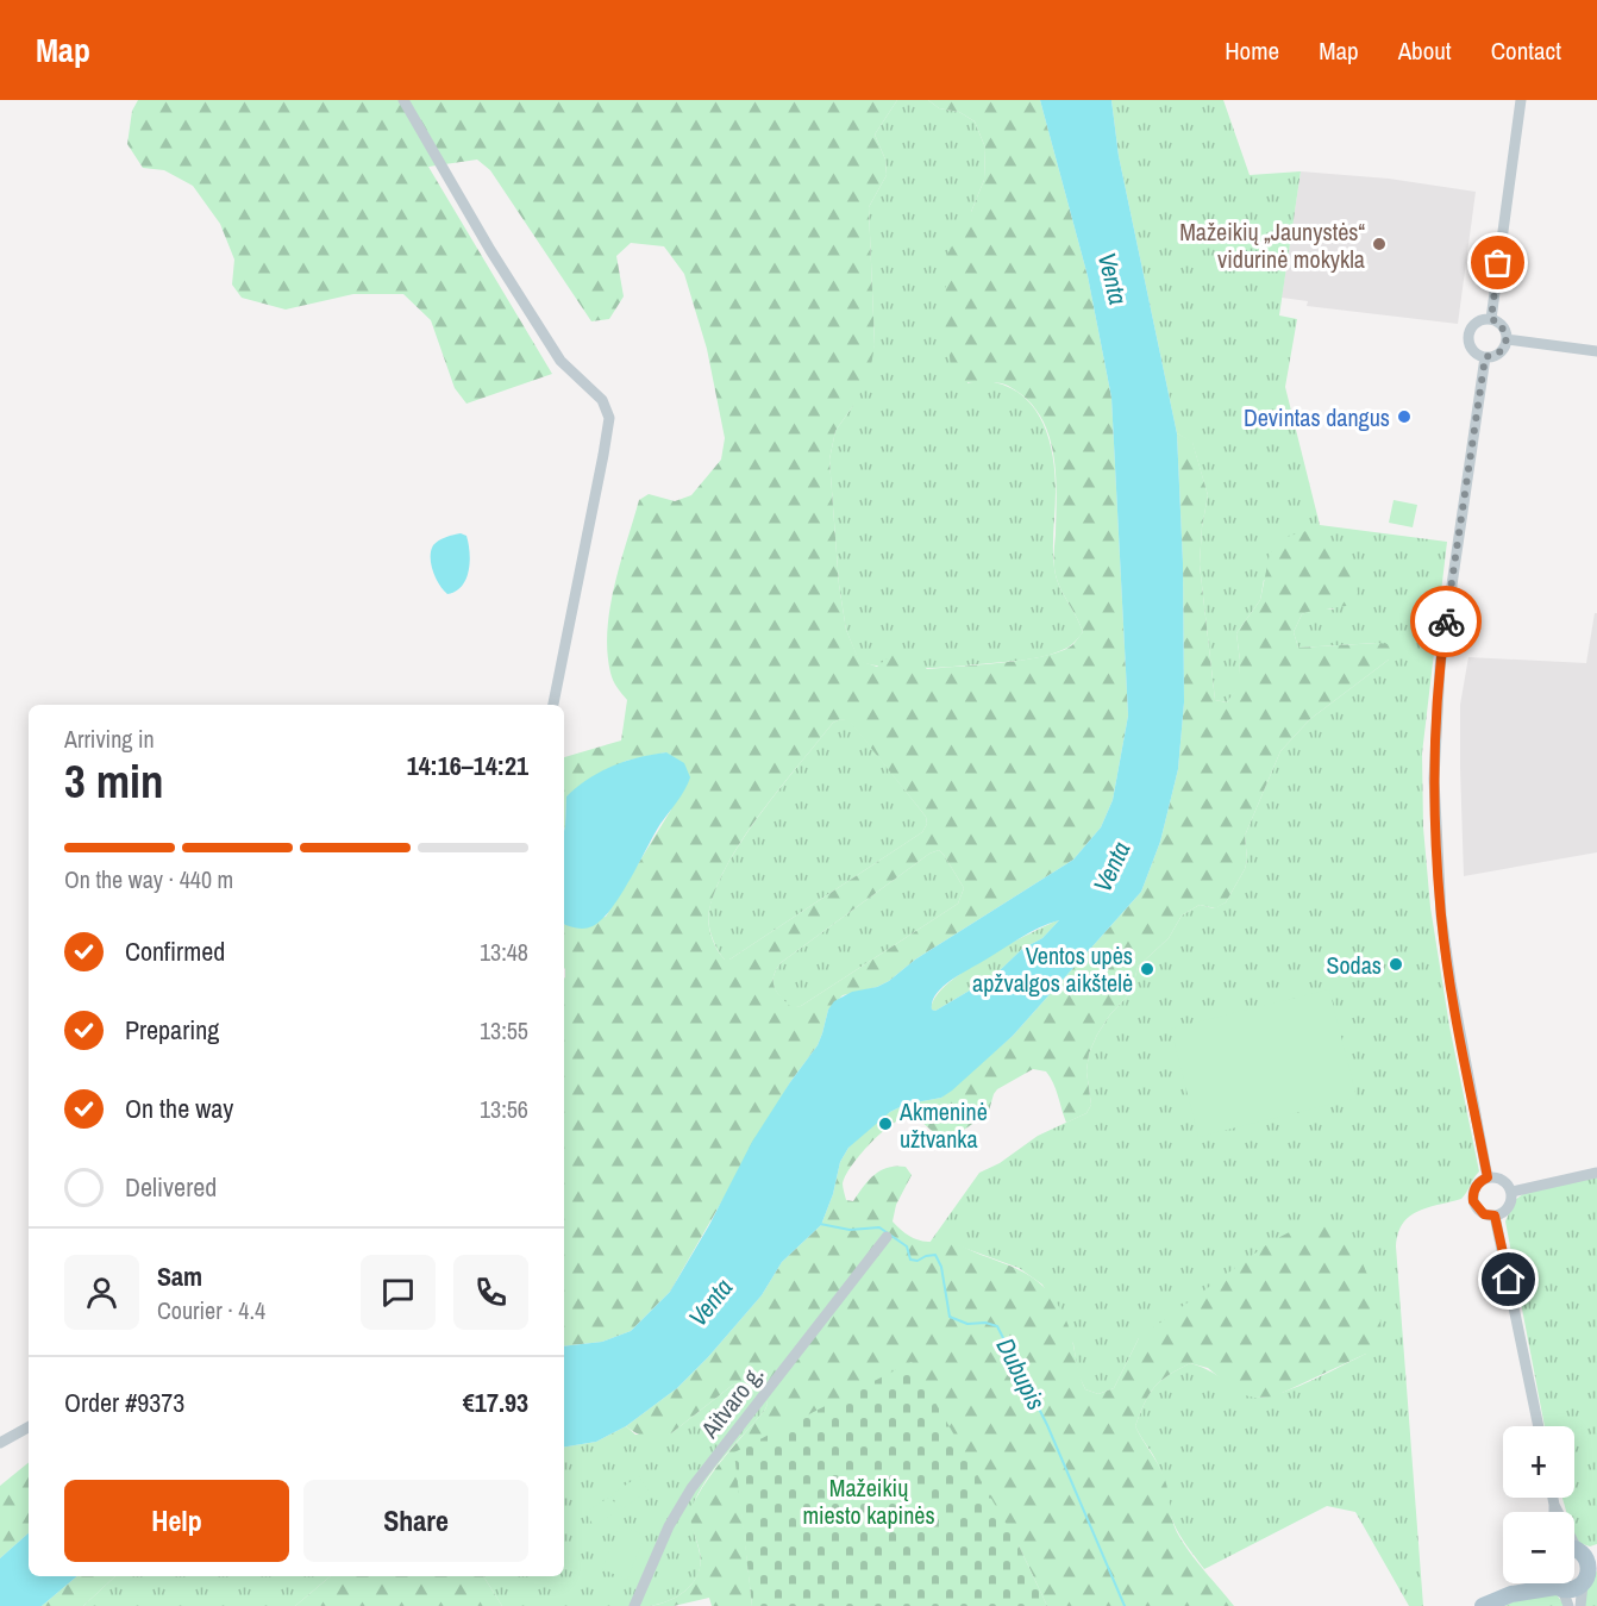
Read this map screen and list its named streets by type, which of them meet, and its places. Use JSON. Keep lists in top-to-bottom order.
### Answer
{
  "streets": {
    "street": ["Aitvaro g."]
  },
  "water": ["Venta", "Dubupis"],
  "parks": ["Mažeikių miesto kapinės"],
  "places": [
    "Mažeikių „Jaunystės“ vidurinė mokykla",
    "Devintas dangus",
    "Sodas",
    "Ventos upės apžvalgos aikštelė",
    "Akmeninė užtvanka"
  ],
  "page": {
    "header": "Map",
    "nav": [
      "Home",
      "Map",
      "About",
      "Contact"
    ],
    "heading": ["3 min", "Arriving in", "14:16–14:21"],
    "panel": [
      "Sam",
      "Courier · 4.4",
      "Order #9373",
      "€17.93"
    ],
    "bar": "On the way · 440 m",
    "list": [
      ["Confirmed", "13:48"],
      ["Preparing", "13:55"],
      ["On the way", "13:56"],
      "Delivered"
    ],
    "map_buttons": ["+", "−"],
    "buttons": ["Help", "Share"]
  }
}
